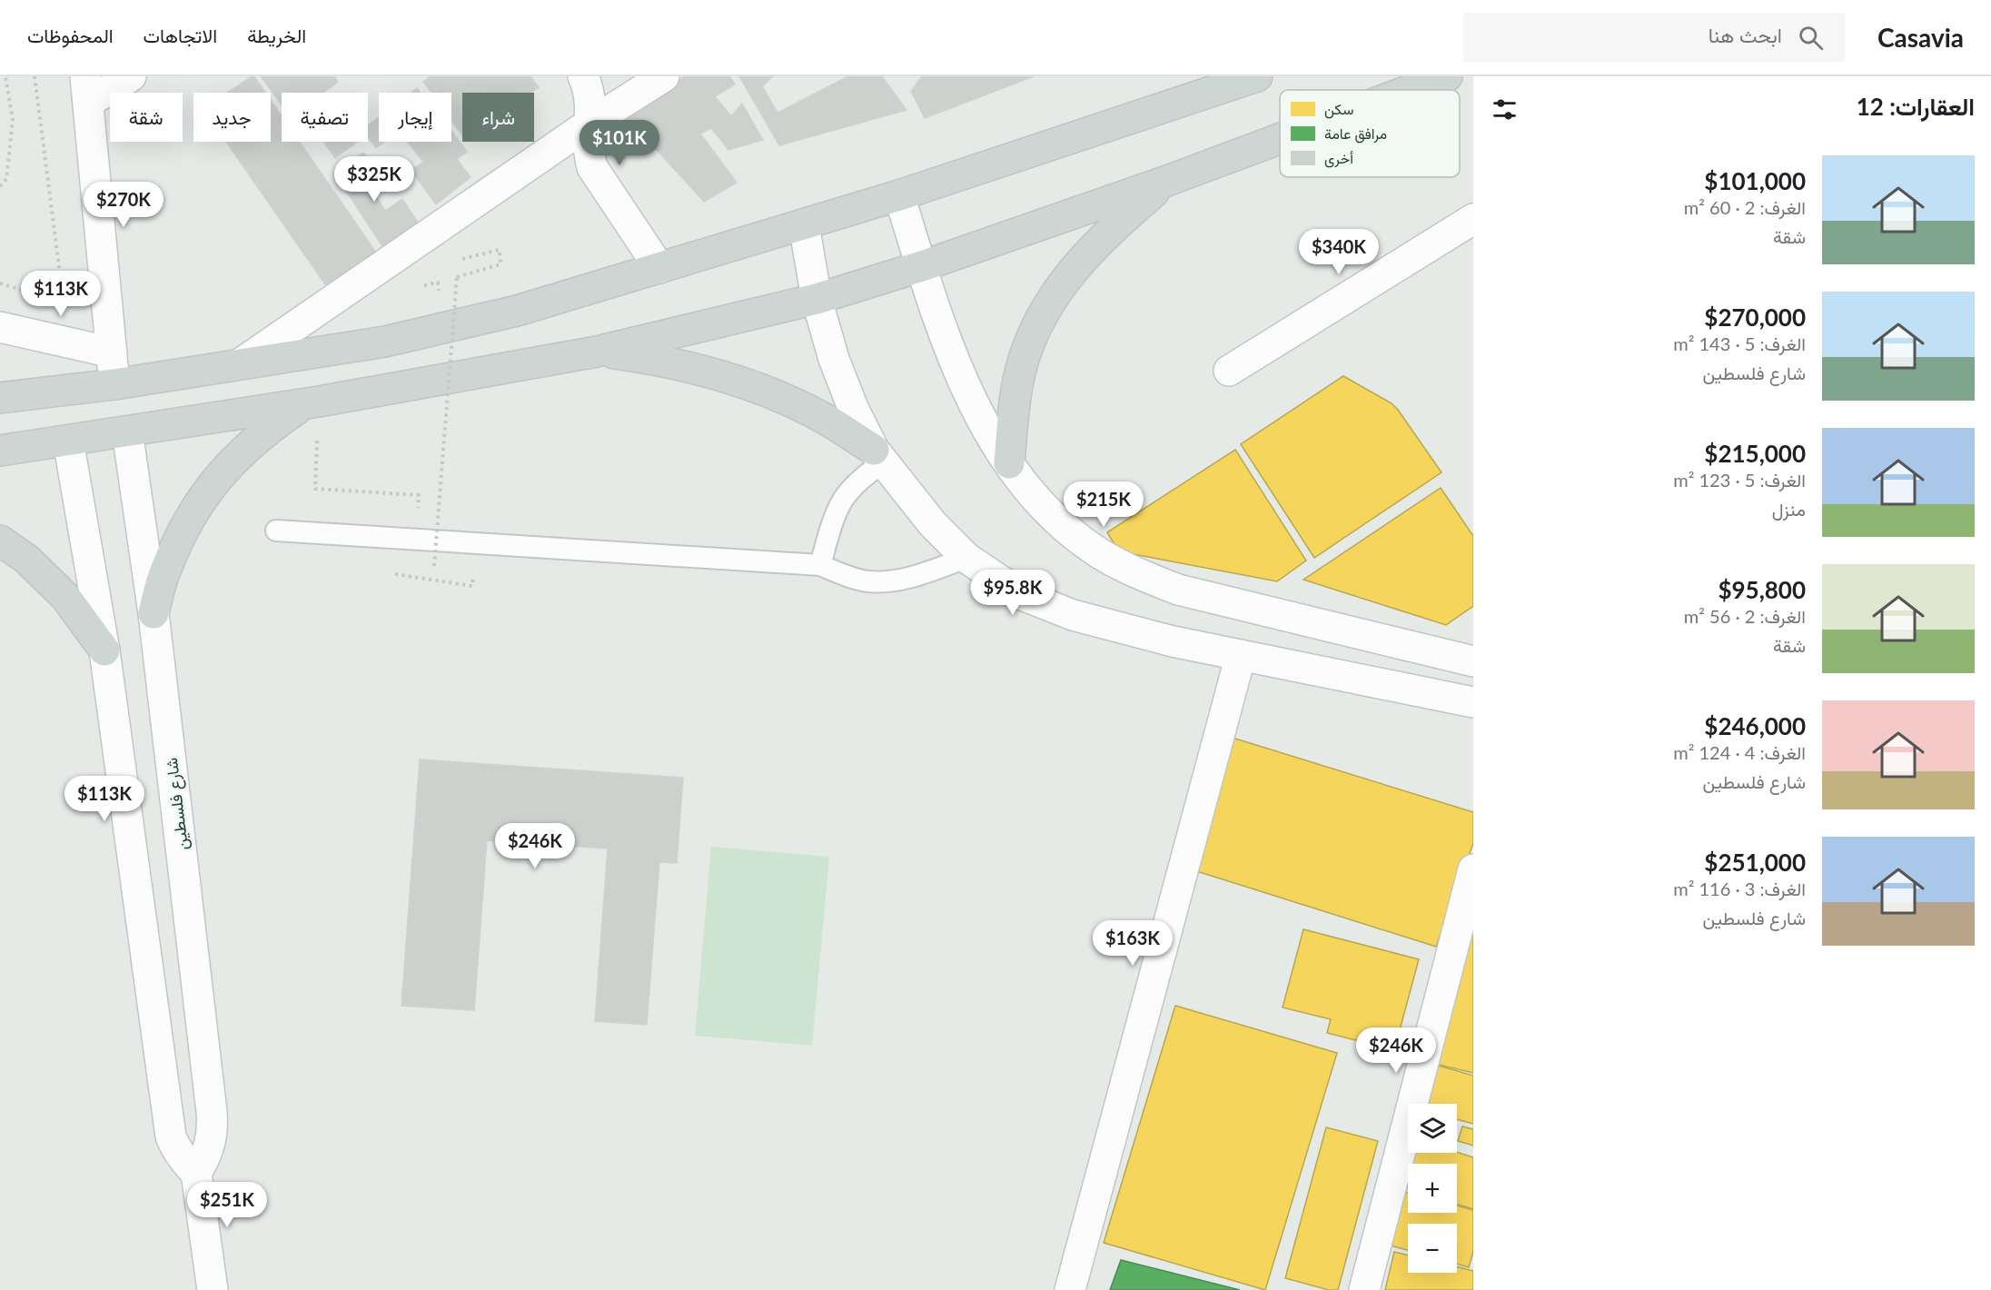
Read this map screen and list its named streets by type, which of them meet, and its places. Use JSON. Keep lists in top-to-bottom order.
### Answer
{
  "streets": {
    "street": ["شارع فلسطين"]
  },
  "legend": ["سكن", "مرافق عامة", "أخرى"],
  "page": {
    "header": "Casavia",
    "search": "ابحث هنا",
    "nav": ["الخريطة", "الاتجاهات", "المحفوظات"],
    "heading": "العقارات: 12",
    "chip": [
      "شراء",
      "إيجار",
      "تصفية",
      "جديد",
      "شقة"
    ],
    "price": [
      "$101K",
      "$325K",
      "$270K",
      "$340K",
      "$113K",
      "$215K",
      "$95.8K",
      "$113K",
      "$246K",
      "$163K",
      "$246K",
      "$251K"
    ],
    "list": [
      {
        "name": "$101,000",
        "note": "الغرف: 2 · 60 m² · شقة"
      },
      {
        "name": "$270,000",
        "note": "الغرف: 5 · 143 m² · شارع فلسطين"
      },
      {
        "name": "$215,000",
        "note": "الغرف: 5 · 123 m² · منزل"
      },
      {
        "name": "$95,800",
        "note": "الغرف: 2 · 56 m² · شقة"
      },
      {
        "name": "$246,000",
        "note": "الغرف: 4 · 124 m² · شارع فلسطين"
      },
      {
        "name": "$251,000",
        "note": "الغرف: 3 · 116 m² · شارع فلسطين"
      }
    ],
    "map_buttons": ["+", "−"]
  }
}
